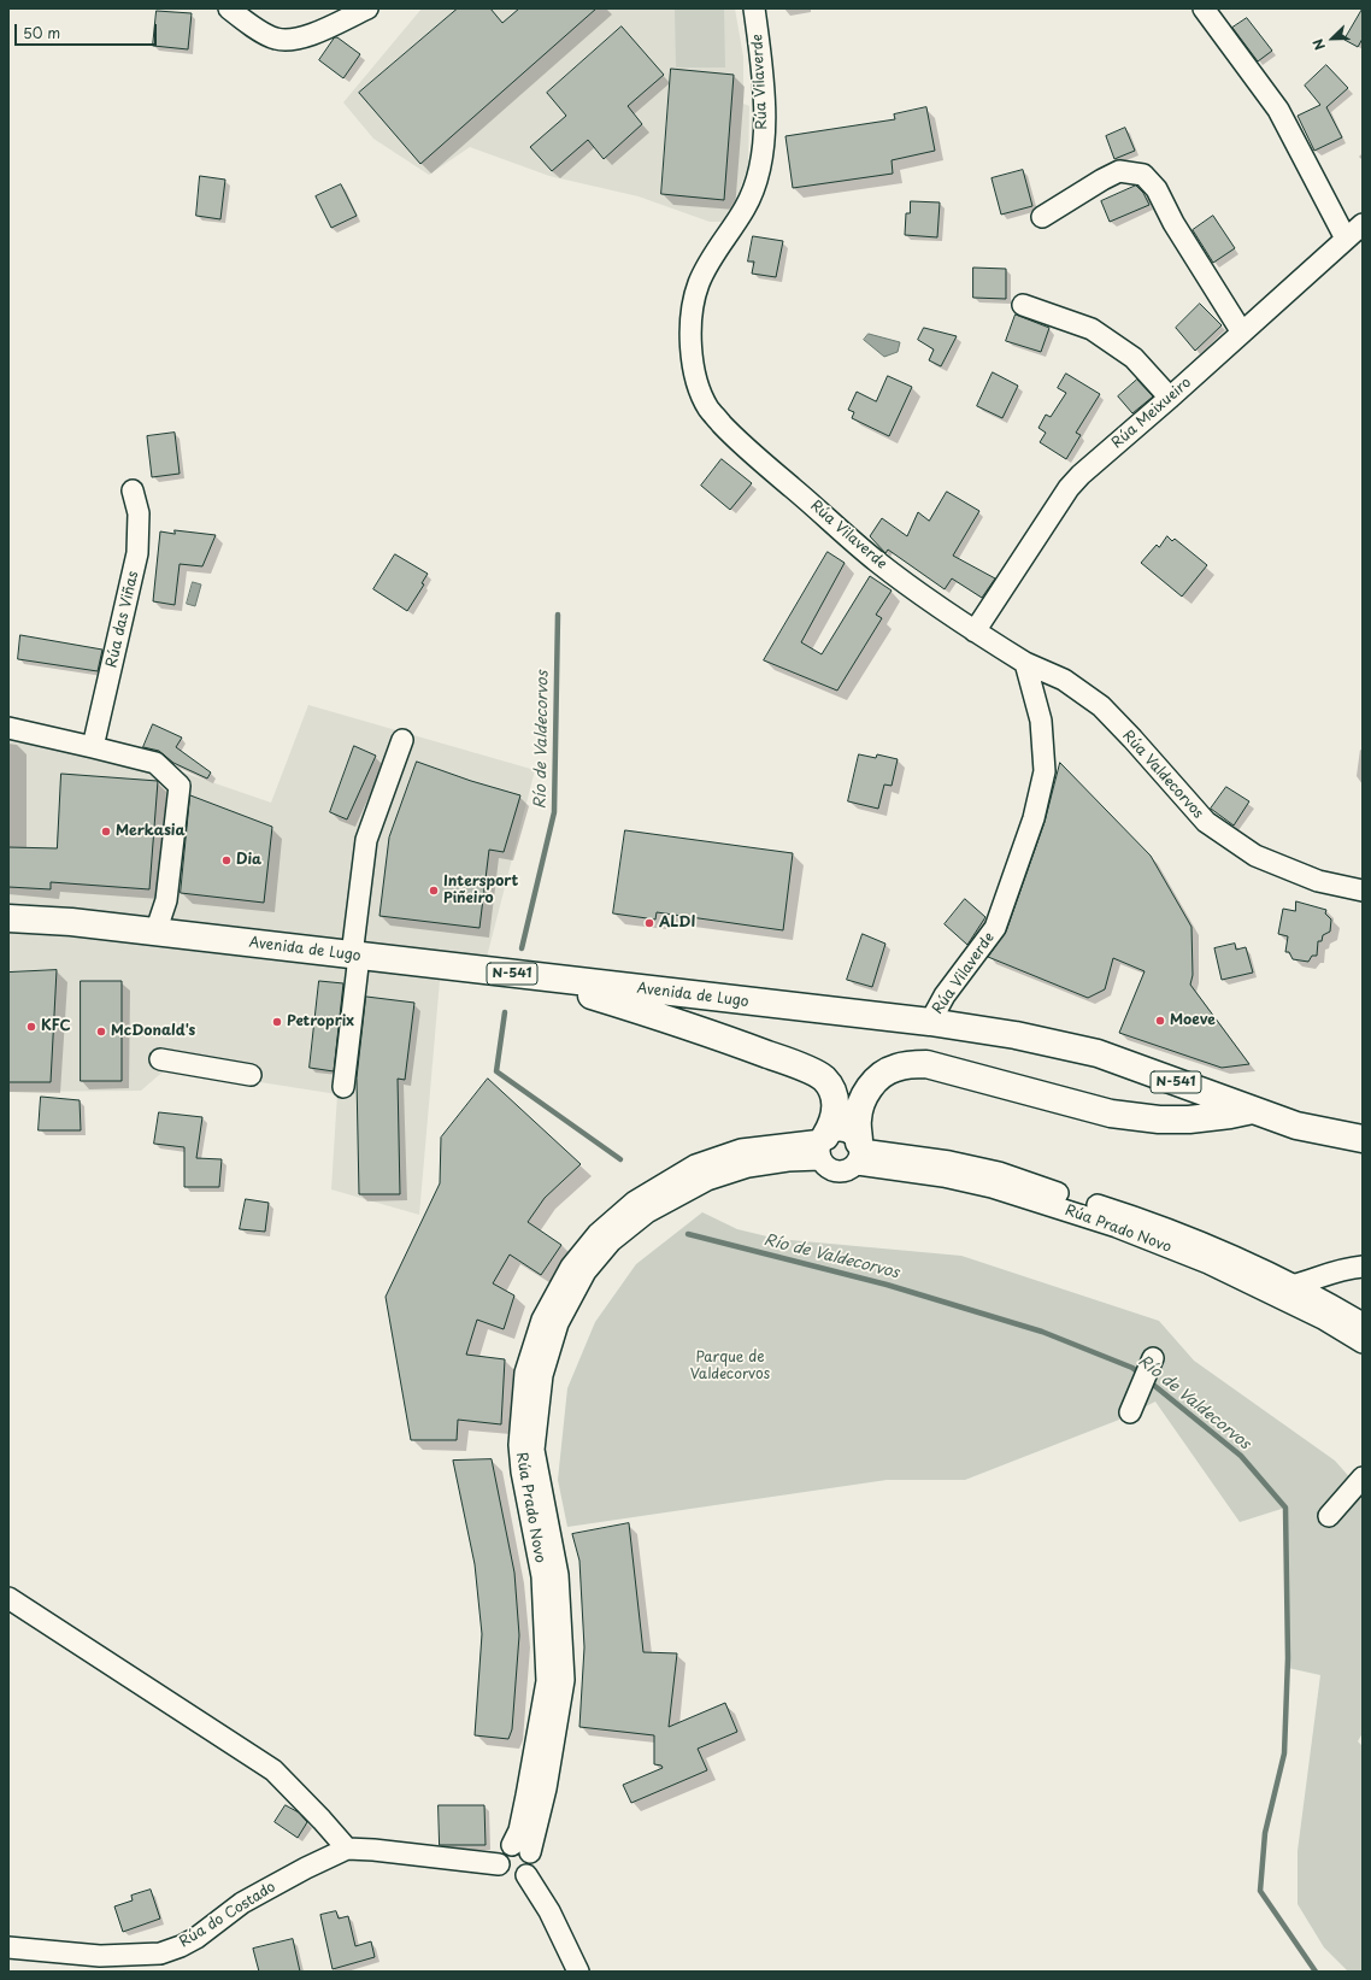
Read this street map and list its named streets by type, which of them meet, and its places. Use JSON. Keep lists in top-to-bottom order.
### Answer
{
  "streets": {
    "highway": ["Avenida de Lugo", "N-541"],
    "street": [
      "Rúa Vilaverde",
      "Rúa Meixueiro",
      "Rúa das Viñas",
      "Rúa Valdecorvos",
      "Rúa Prado Novo",
      "Rúa do Costado"
    ]
  },
  "crossings": [
    ["Rúa Vilaverde", "Rúa Meixueiro"],
    ["Rúa Vilaverde", "Rúa Valdecorvos"],
    ["Rúa Vilaverde", "Avenida de Lugo"],
    ["Rúa Prado Novo", "Rúa do Costado"]
  ],
  "water": ["Río de Valdecorvos"],
  "parks": ["Parque de Valdecorvos"],
  "places": [
    "Merkasia",
    "Dia",
    "Intersport Piñeiro",
    "ALDI",
    "Moeve",
    "Petroprix",
    "KFC",
    "McDonald's"
  ],
  "scale_bar": "50 m",
  "north": "bottom left"
}
